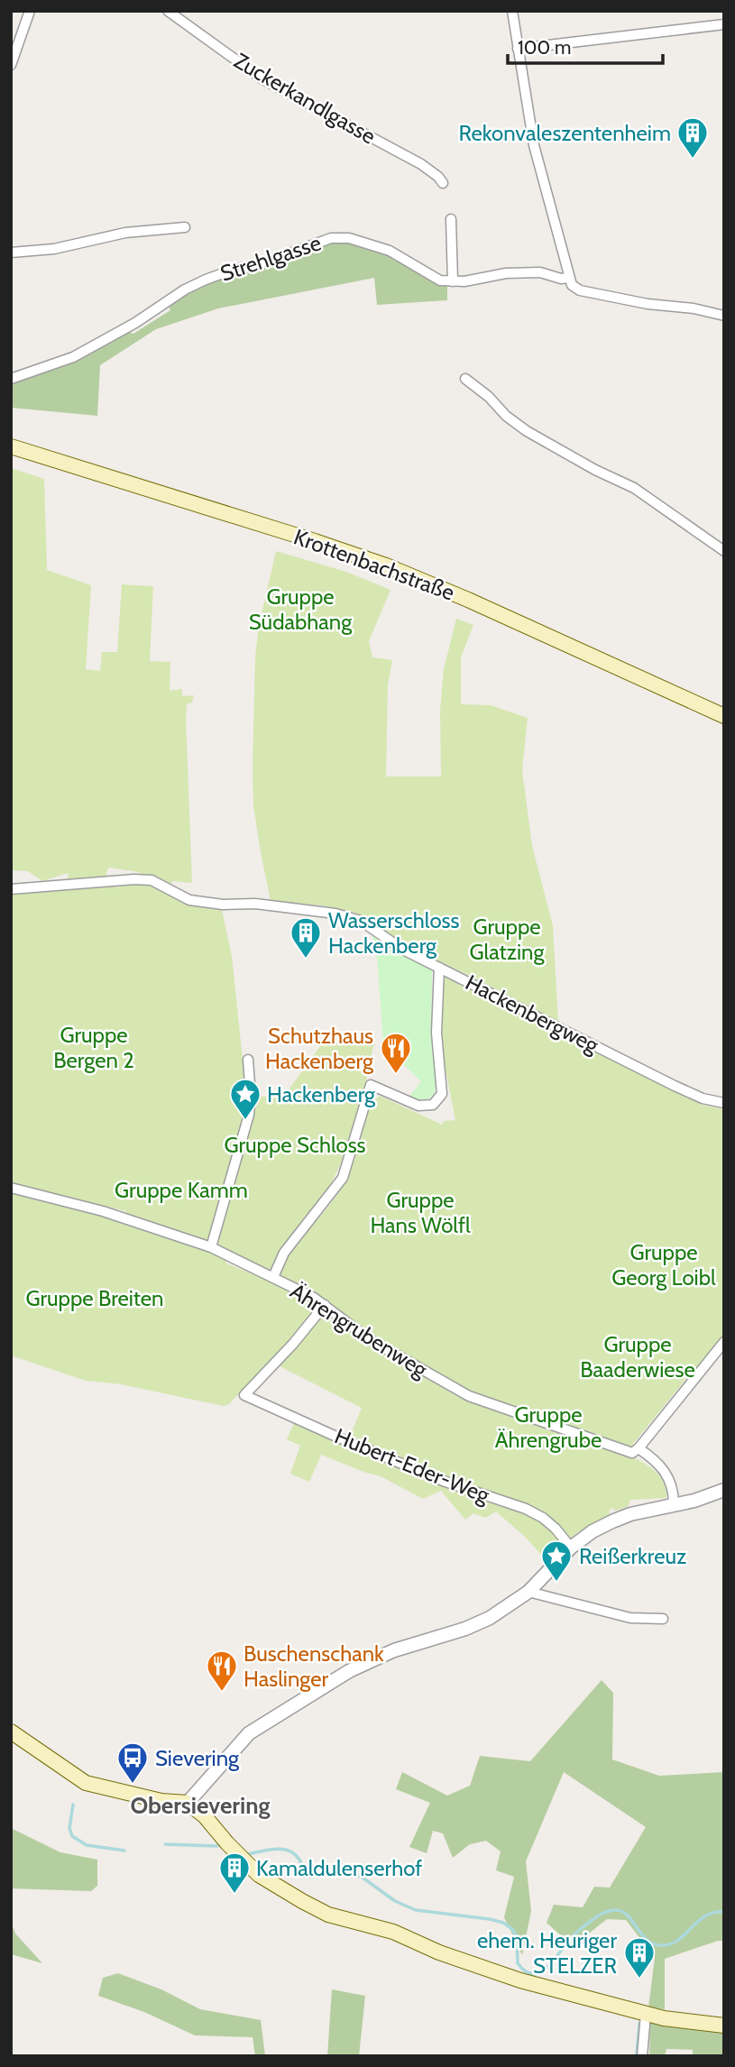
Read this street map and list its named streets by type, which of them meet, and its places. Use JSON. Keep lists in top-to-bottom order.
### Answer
{
  "streets": {
    "main road": ["Krottenbachstraße"],
    "street": [
      "Zuckerkandlgasse",
      "Strehlgasse",
      "Hackenbergweg",
      "Ährengrubenweg",
      "Hubert-Eder-Weg"
    ]
  },
  "crossings": [
    ["Ährengrubenweg", "Hubert-Eder-Weg"]
  ],
  "districts": ["Obersievering"],
  "parks": [
    "Gruppe Südabhang",
    "Gruppe Glatzing",
    "Gruppe Bergen 2",
    "Gruppe Schloss",
    "Gruppe Kamm",
    "Gruppe Hans Wölfl",
    "Gruppe Georg Loibl",
    "Gruppe Breiten",
    "Gruppe Baaderwiese",
    "Gruppe Ährengrube"
  ],
  "places": {
    "building": [
      "Rekonvaleszentenheim",
      "Wasserschloss Hackenberg",
      "Kamaldulenserhof",
      "ehem. Heuriger STELZER"
    ],
    "restaurant": ["Schutzhaus Hackenberg", "Buschenschank Haslinger"],
    "place": ["Hackenberg", "Reißerkreuz"],
    "bus stop": ["Sievering"]
  },
  "scale_bar": "100 m"
}
